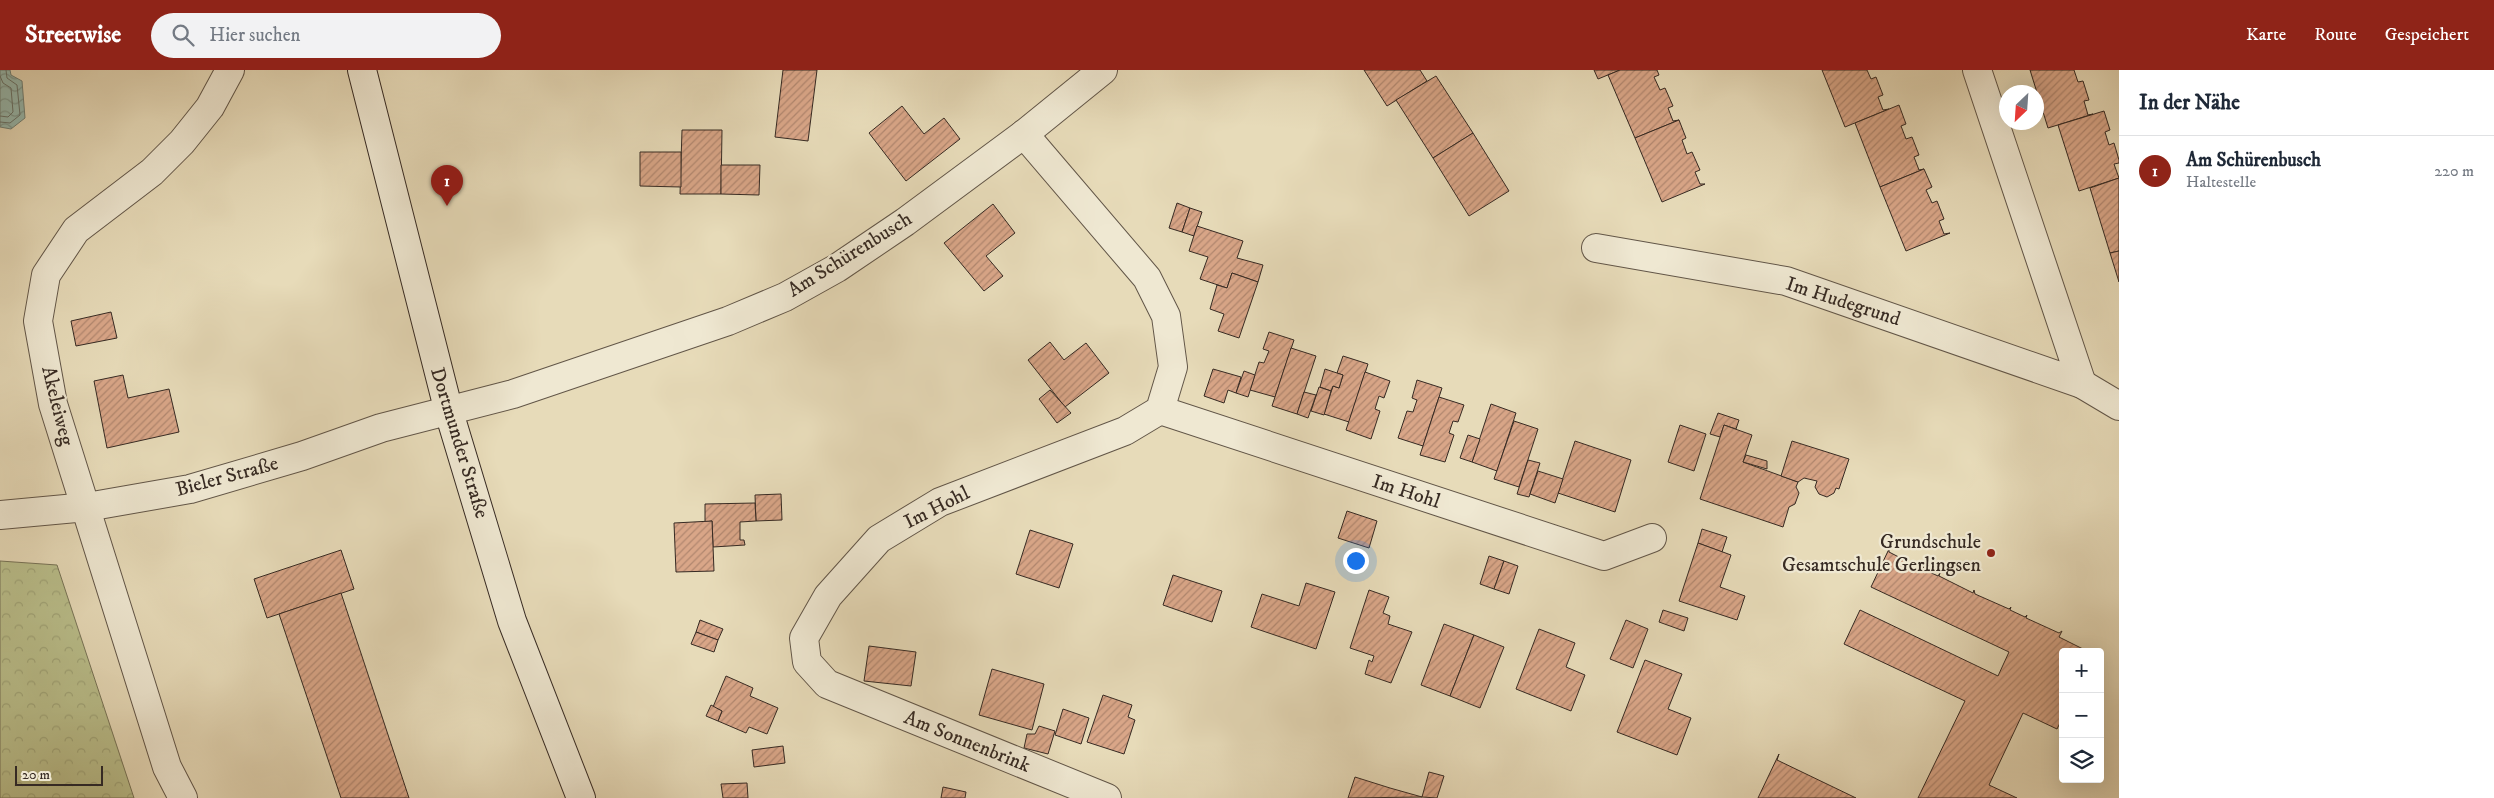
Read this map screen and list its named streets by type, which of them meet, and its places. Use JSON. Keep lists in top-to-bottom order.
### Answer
{
  "streets": {
    "street": [
      "Am Schürenbusch",
      "Im Hudegrund",
      "Akeleiweg",
      "Dortmunder Straße",
      "Bieler Straße",
      "Im Hohl",
      "Am Sonnenbrink"
    ]
  },
  "crossings": [
    ["Am Schürenbusch", "Dortmunder Straße"],
    ["Am Schürenbusch", "Bieler Straße"],
    ["Akeleiweg", "Bieler Straße"],
    ["Dortmunder Straße", "Bieler Straße"],
    ["Im Hohl", "Am Sonnenbrink"]
  ],
  "places": ["Grundschule Gesamtschule Gerlingsen"],
  "scale_bar": "20 m",
  "north": "bottom left",
  "page": {
    "header": "Streetwise",
    "search": "Hier suchen",
    "nav": ["Karte", "Route", "Gespeichert"],
    "heading": "In der Nähe",
    "list": [
      {
        "mark": "1",
        "name": "Am Schürenbusch",
        "note": "Haltestelle",
        "value": "220 m"
      }
    ],
    "pins": "1",
    "map_buttons": ["+", "−"],
    "scale": "20 m"
  }
}
